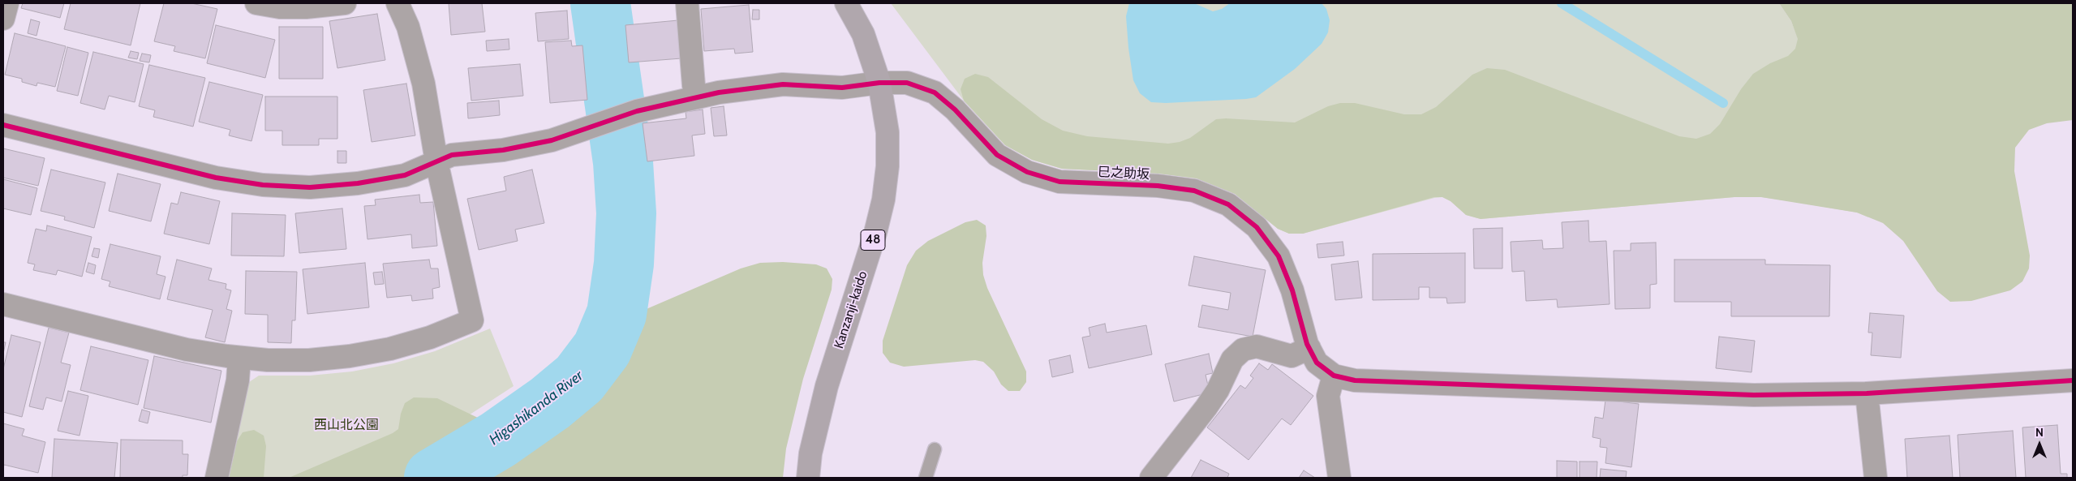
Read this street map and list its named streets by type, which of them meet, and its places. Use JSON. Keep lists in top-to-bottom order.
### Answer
{
  "streets": {
    "main road": ["48", "Kanzanji-kaido"],
    "street": ["巳之助坂"]
  },
  "crossings": [
    ["巳之助坂", "Kanzanji-kaido"]
  ],
  "water": ["Higashikanda River"],
  "parks": ["西山北公園"],
  "north": "top"
}
